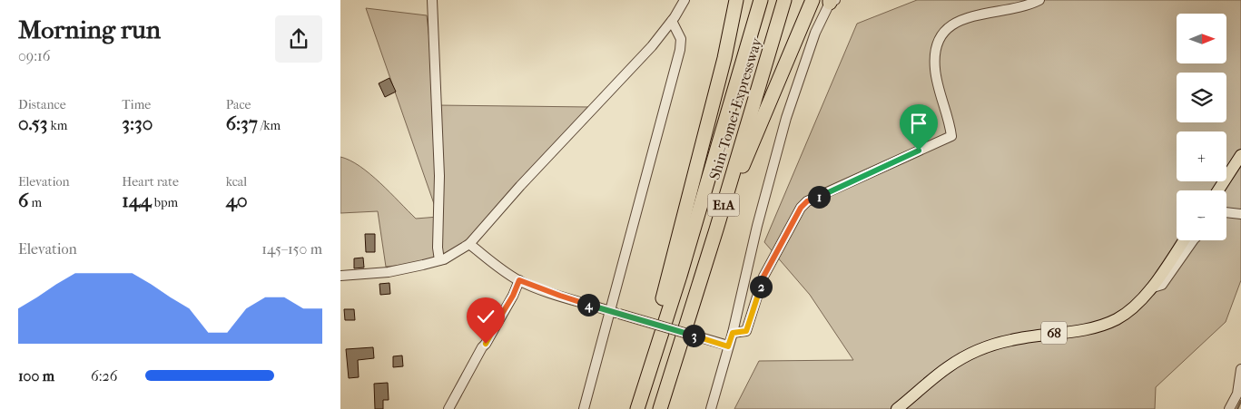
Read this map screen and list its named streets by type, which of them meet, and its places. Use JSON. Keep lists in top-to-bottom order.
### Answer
{
  "streets": {
    "highway": ["Shin-Tomei Expressway", "E1A"],
    "main road": ["68"]
  },
  "north": "right",
  "page": {
    "heading": ["Morning run", "09:16"],
    "map_buttons": ["+", "−"],
    "stats": [
      ["Distance", "0.53 km"],
      ["Time", "3:30"],
      ["Pace", "6:37 /km"],
      ["Elevation", "6 m"],
      ["Heart rate", "144 bpm"],
      ["kcal", "40"]
    ],
    "pins": [
      "1",
      "2",
      "4",
      "3"
    ],
    "chart": ["Elevation", "145–150 m"],
    "list": [
      {
        "name": "100 m",
        "note": "6:26"
      }
    ]
  }
}
